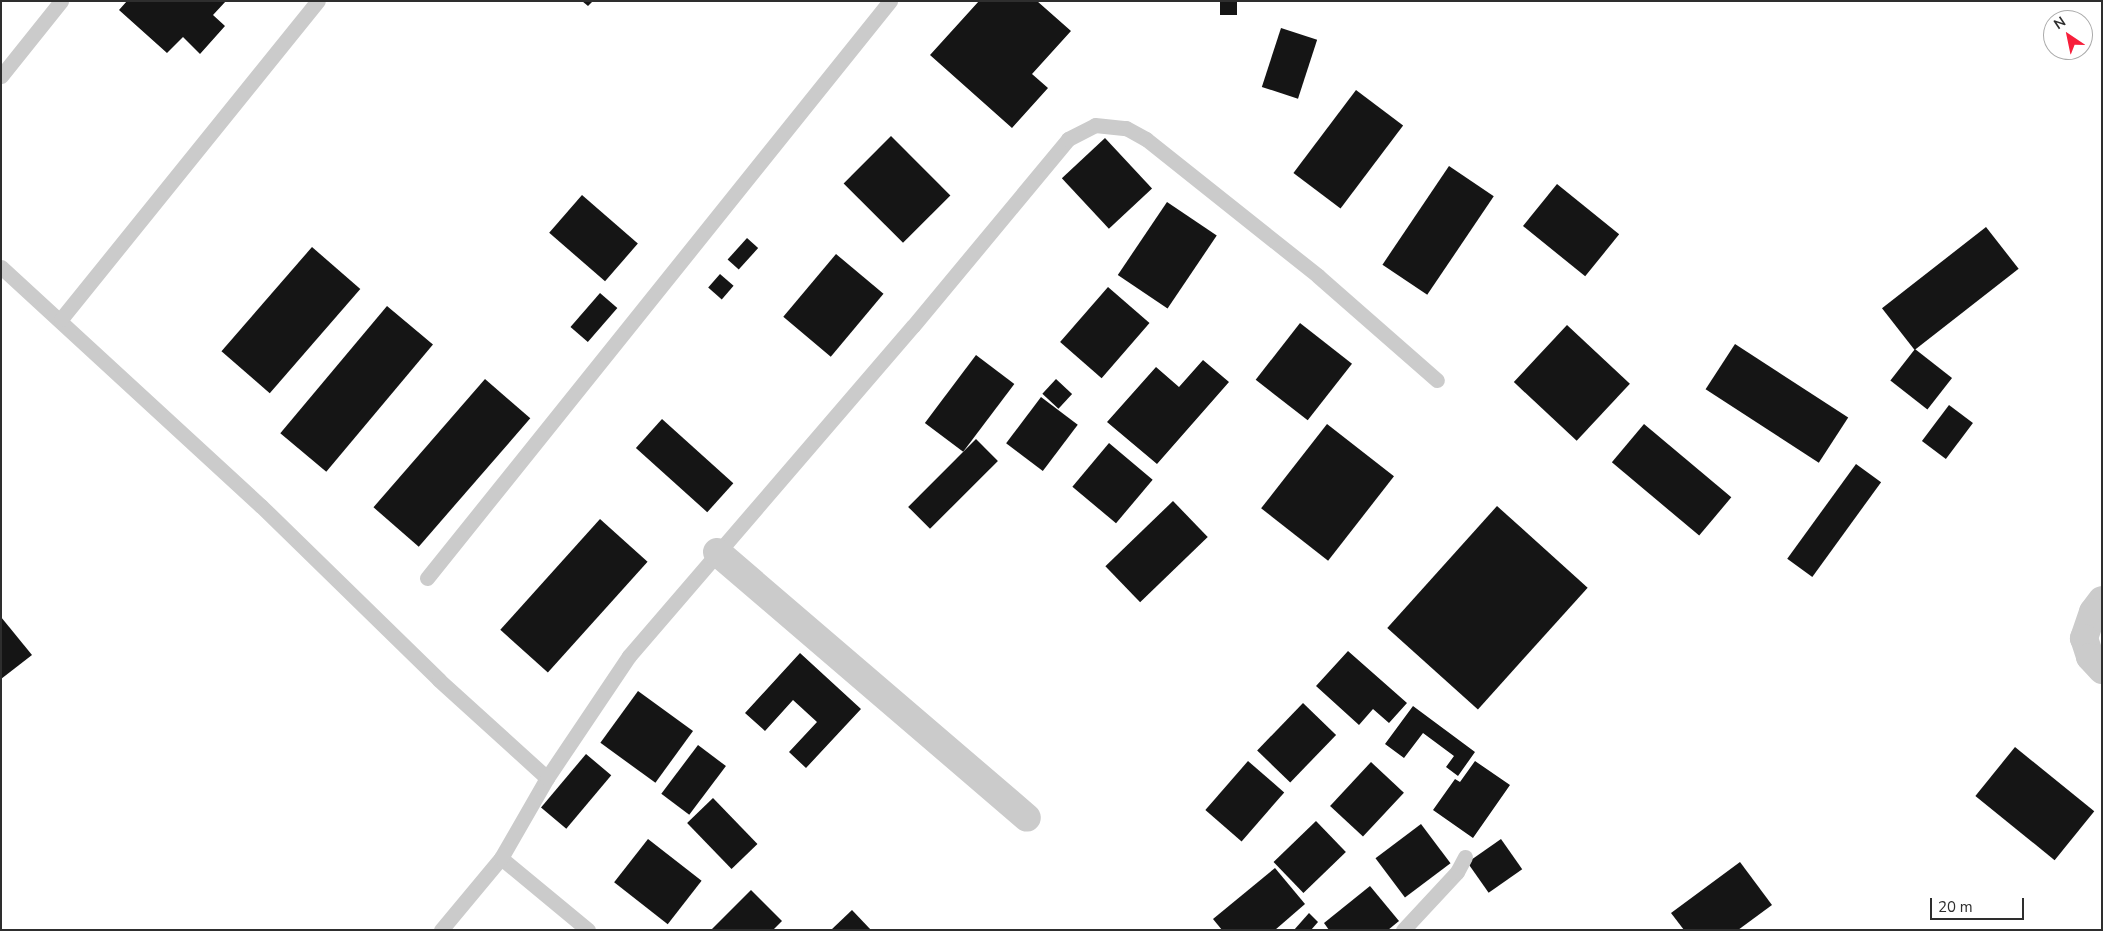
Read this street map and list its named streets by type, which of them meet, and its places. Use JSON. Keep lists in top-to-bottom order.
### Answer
{
  "scale_bar": "20 m",
  "north": "top left"
}
